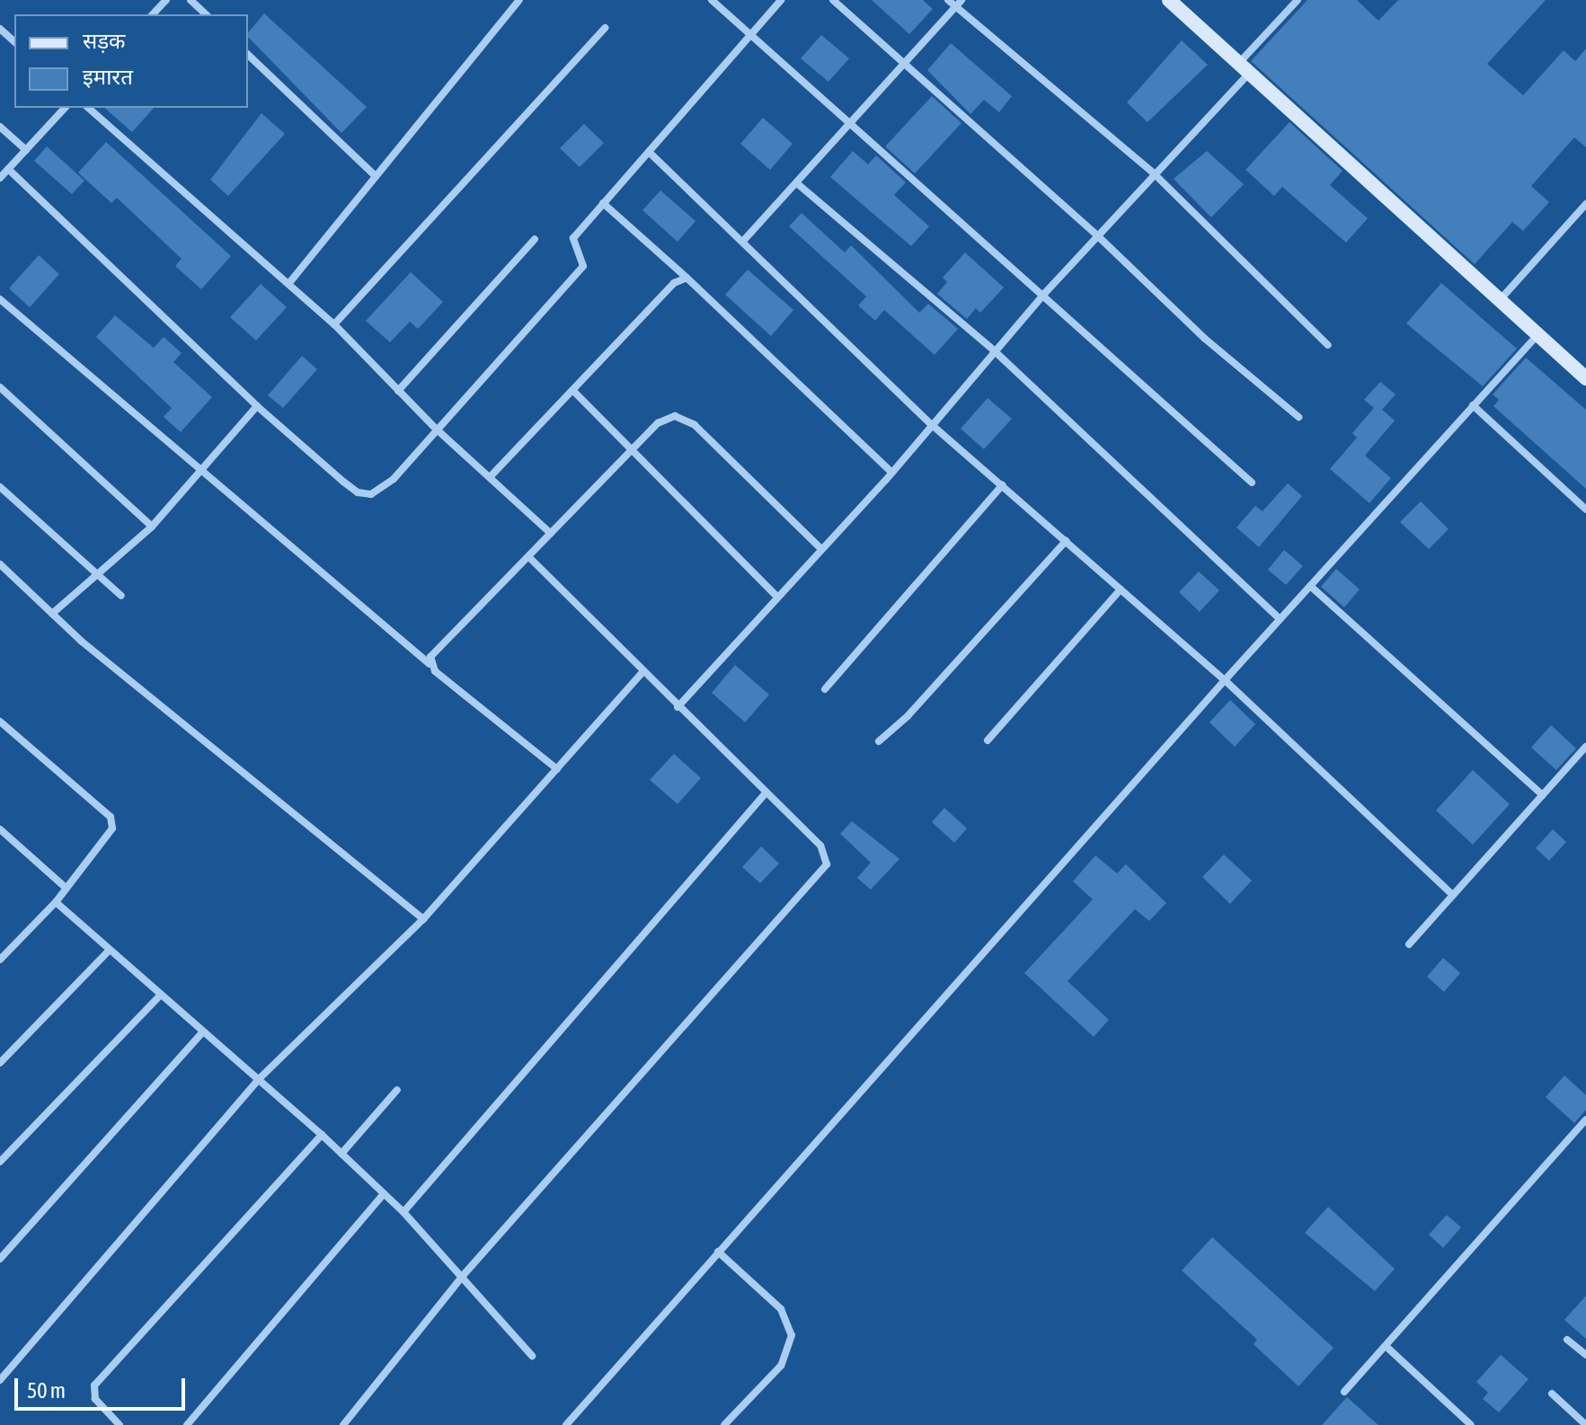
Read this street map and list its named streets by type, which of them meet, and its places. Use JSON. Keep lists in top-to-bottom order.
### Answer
{
  "legend": ["सड़क", "इमारत"],
  "scale_bar": "50 m"
}
